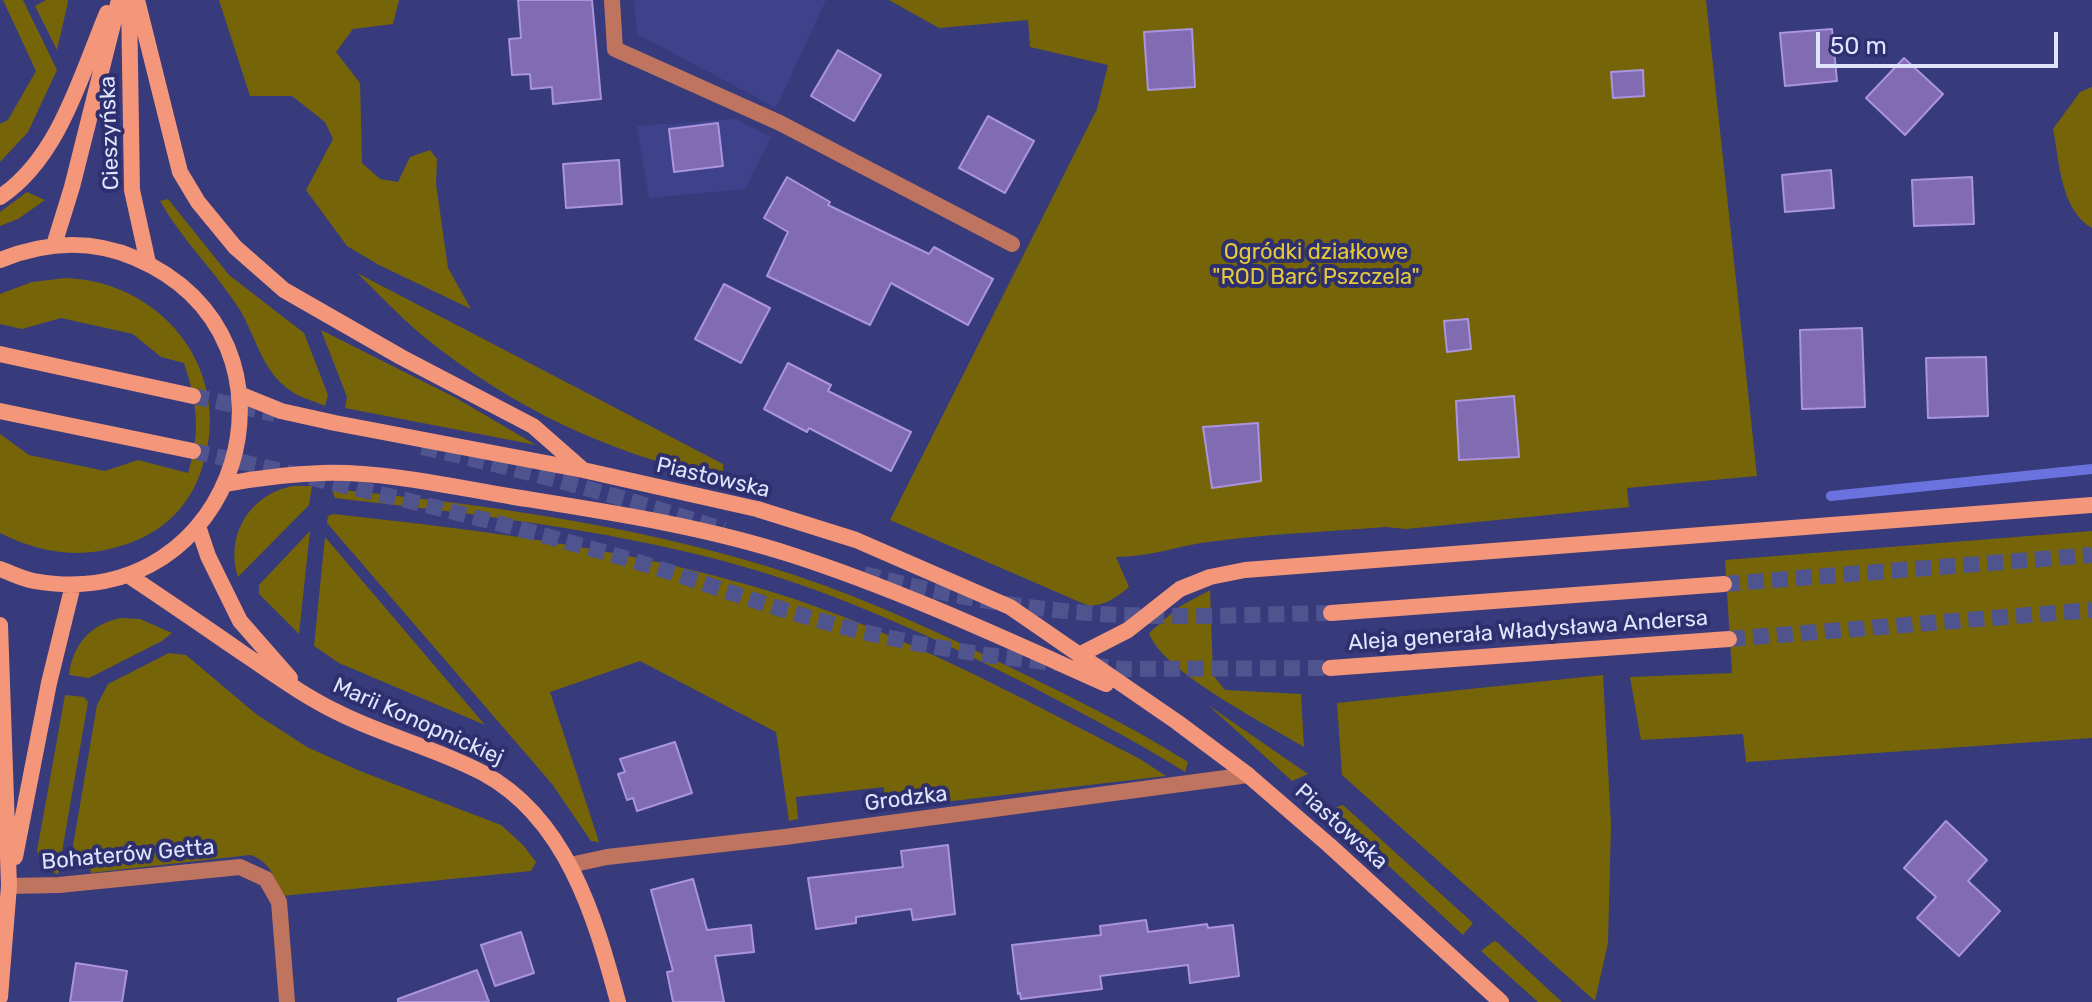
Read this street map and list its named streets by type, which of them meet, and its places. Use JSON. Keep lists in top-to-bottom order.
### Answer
{
  "streets": {
    "main road": [
      "Cieszyńska",
      "Piastowska",
      "Aleja generała Władysława Andersa",
      "Marii Konopnickiej"
    ],
    "street": ["Grodzka", "Bohaterów Getta"]
  },
  "crossings": [
    ["Piastowska", "Grodzka"],
    ["Marii Konopnickiej", "Grodzka"]
  ],
  "parks": ["Ogródki działkowe \"ROD Barć Pszczela\""],
  "scale_bar": "50 m"
}
